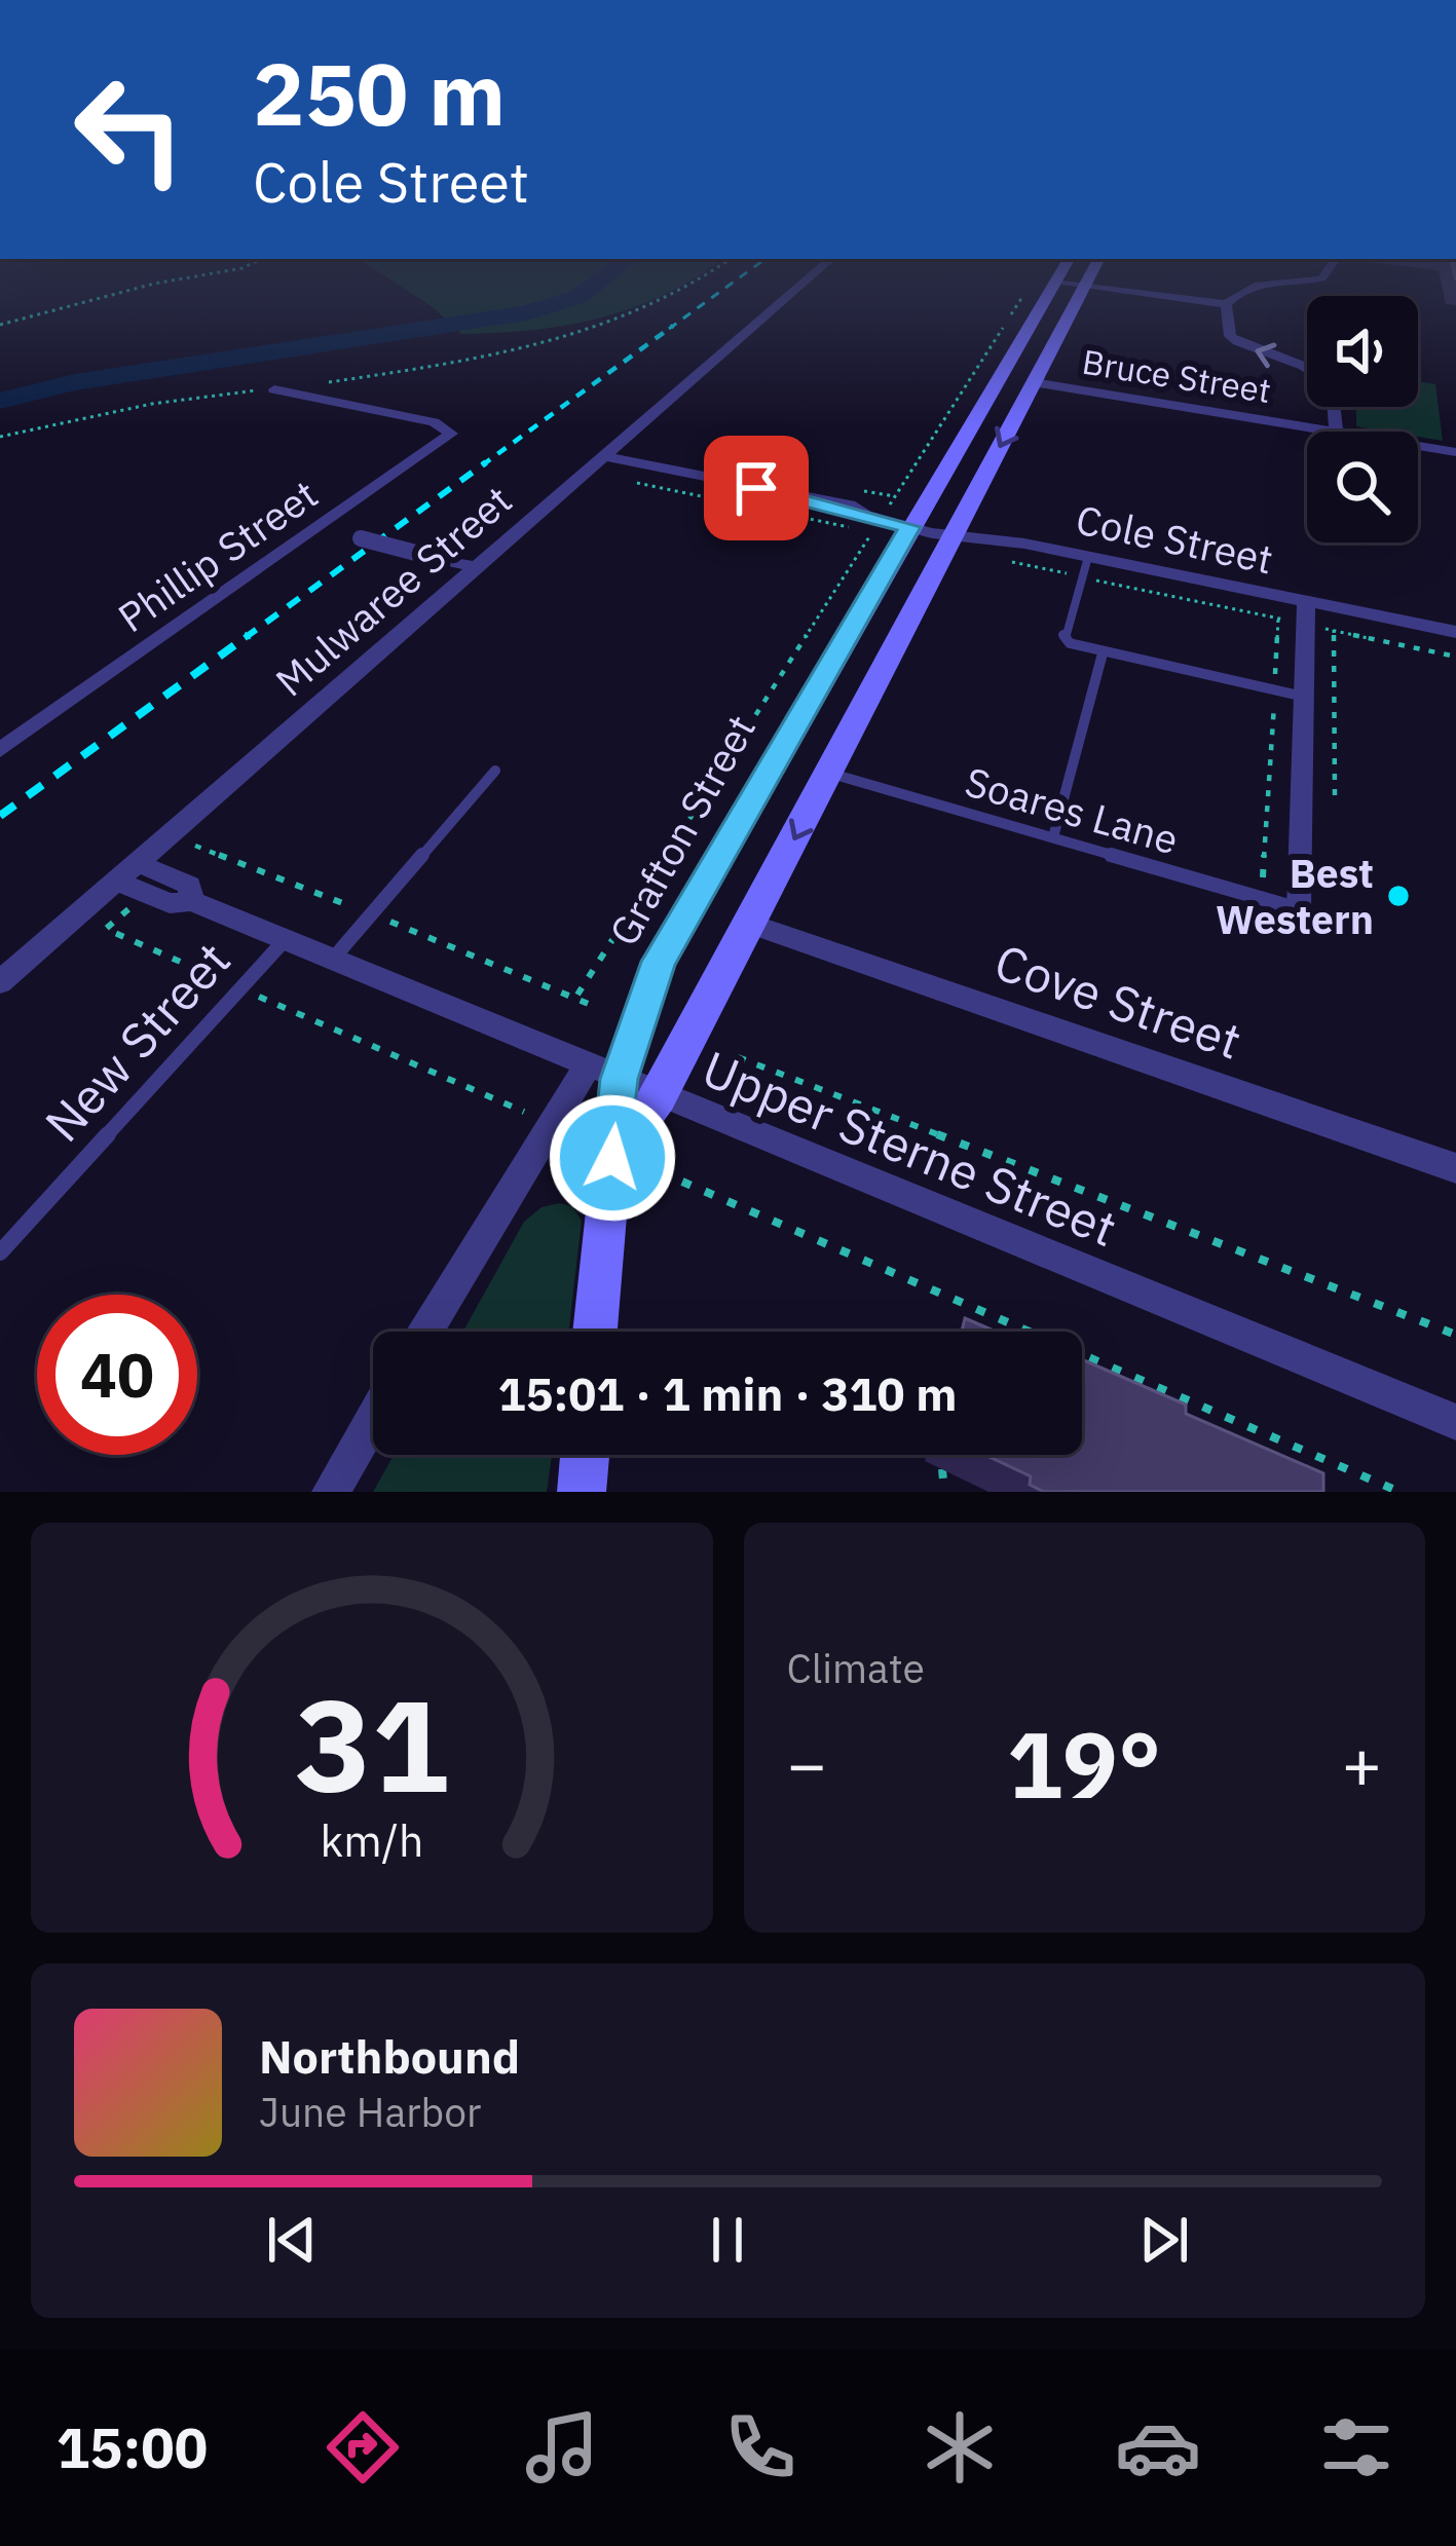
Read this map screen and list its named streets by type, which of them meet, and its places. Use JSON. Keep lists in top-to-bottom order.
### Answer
{
  "streets": {
    "street": [
      "Bruce Street",
      "Cole Street",
      "Phillip Street",
      "Mulwaree Street",
      "Grafton Street",
      "Cove Street",
      "Upper Sterne Street"
    ],
    "lane": ["Soares Lane", "New Street"]
  },
  "crossings": [
    ["Cole Street", "Mulwaree Street"],
    ["Cole Street", "Grafton Street"],
    ["Mulwaree Street", "Upper Sterne Street"],
    ["Grafton Street", "Upper Sterne Street"],
    ["New Street", "Upper Sterne Street"]
  ],
  "places": ["Best Western"],
  "page": {
    "turn": ["250 m", "Cole Street"],
    "limit": "40",
    "trip": "15:01 · 1 min · 310 m",
    "tile": "Climate",
    "heat": ["−", "19°", "+"],
    "song": ["Northbound", "June Harbor"],
    "tabs": "15:00",
    "gauge": ["31", "km/h"]
  }
}
